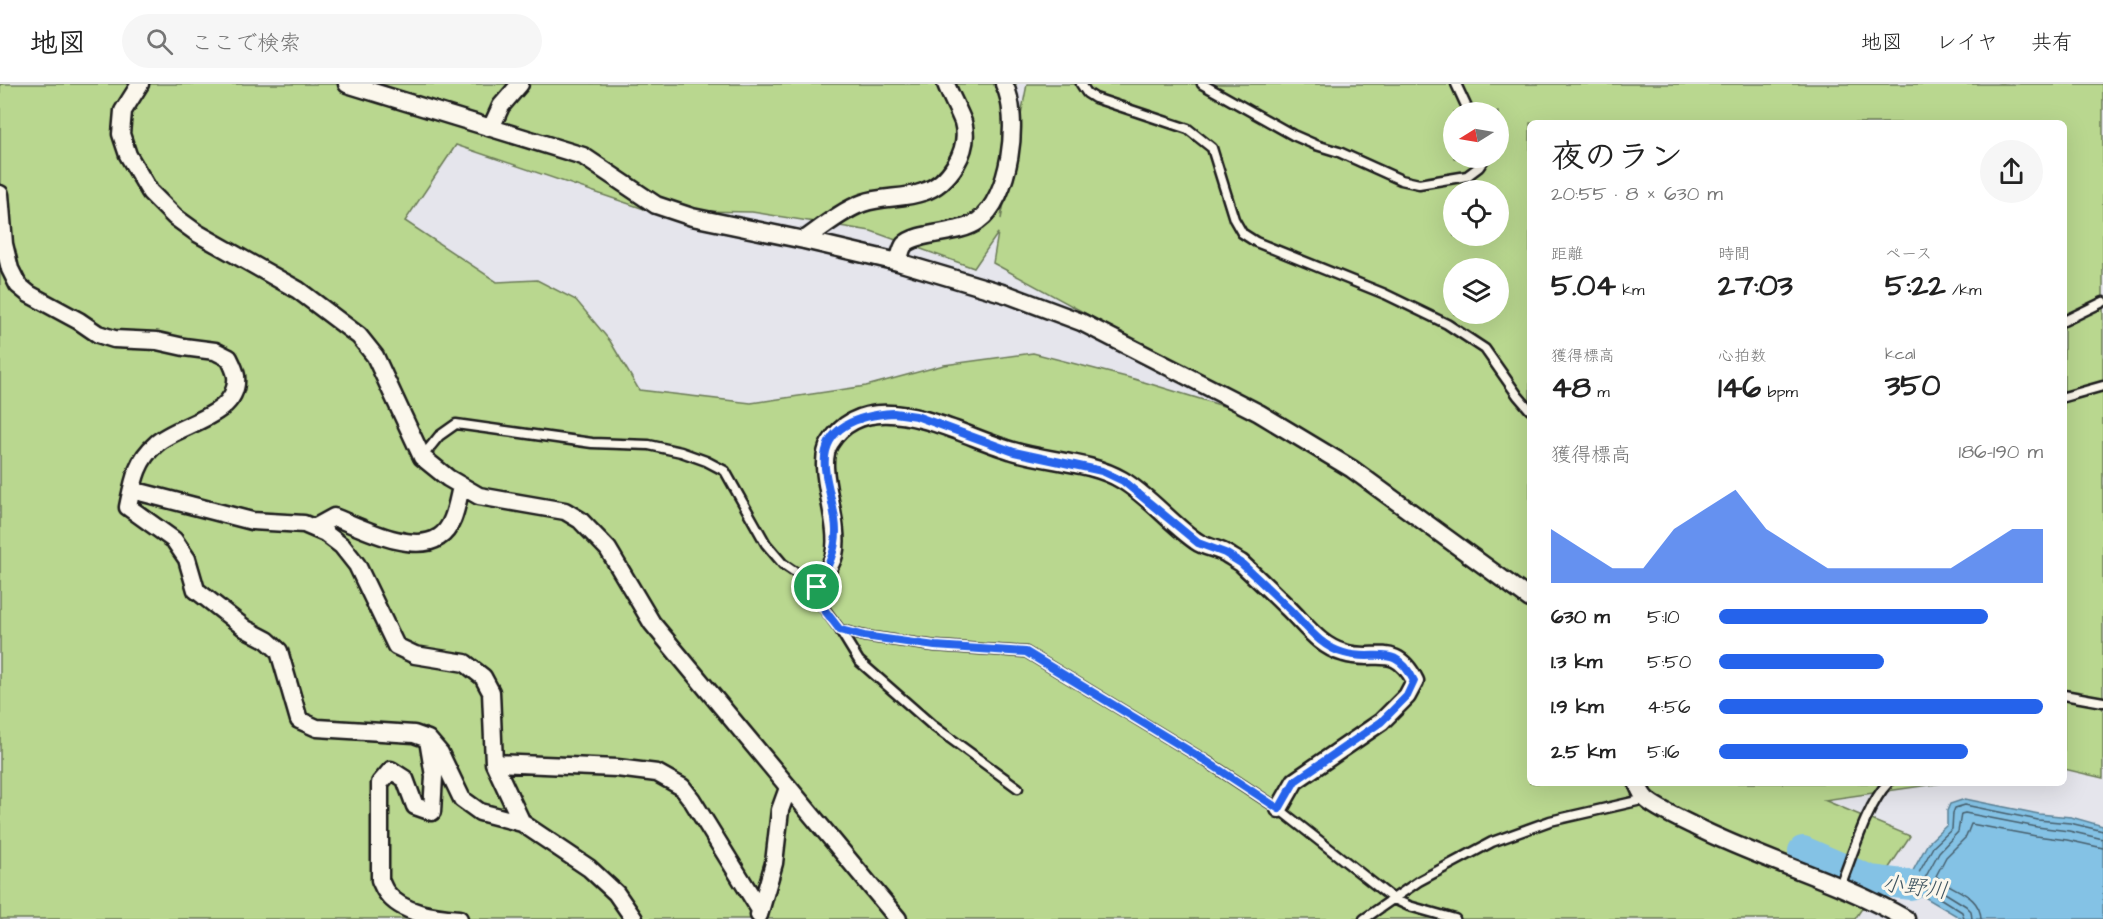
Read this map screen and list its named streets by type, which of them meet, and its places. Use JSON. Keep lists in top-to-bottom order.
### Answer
{
  "water": ["小野川"],
  "north": "left",
  "page": {
    "header": "地図",
    "search": "ここで検索",
    "nav": ["地図", "レイヤ", "共有"],
    "heading": ["夜のラン", "20:55 · 8 × 630 m"],
    "stats": [
      ["距離", "5.04 km"],
      ["時間", "27:03"],
      ["ペース", "5:22 /km"],
      ["獲得標高", "48 m"],
      ["心拍数", "146 bpm"],
      ["kcal", "350"]
    ],
    "chart": ["獲得標高", "186–190 m"],
    "list": [
      {
        "name": "630 m",
        "note": "5:10"
      },
      {
        "name": "1.3 km",
        "note": "5:50"
      },
      {
        "name": "1.9 km",
        "note": "4:56"
      },
      {
        "name": "2.5 km",
        "note": "5:16"
      }
    ]
  }
}
